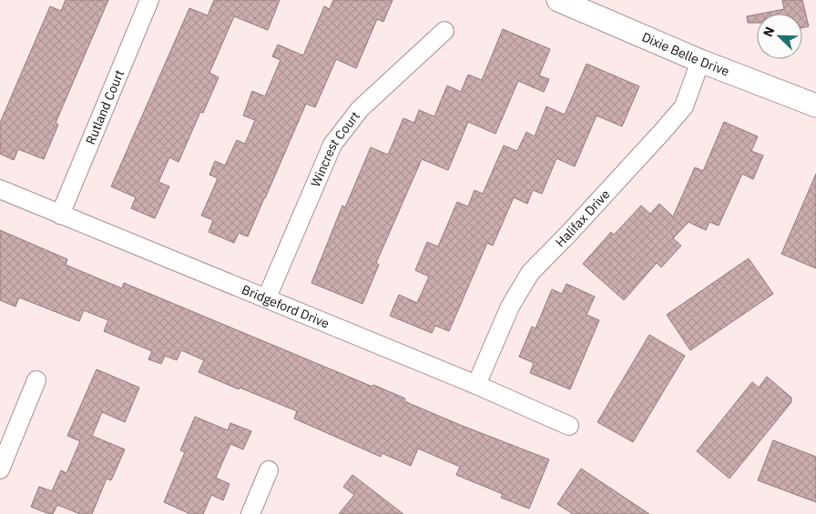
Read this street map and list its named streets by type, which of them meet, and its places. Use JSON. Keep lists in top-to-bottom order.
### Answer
{
  "streets": {
    "street": [
      "Dixie Belle Drive",
      "Rutland Court",
      "Wincrest Court",
      "Halifax Drive",
      "Bridgeford Drive"
    ]
  },
  "crossings": [
    ["Dixie Belle Drive", "Halifax Drive"],
    ["Rutland Court", "Bridgeford Drive"],
    ["Wincrest Court", "Bridgeford Drive"],
    ["Halifax Drive", "Bridgeford Drive"]
  ],
  "north": "top left"
}
